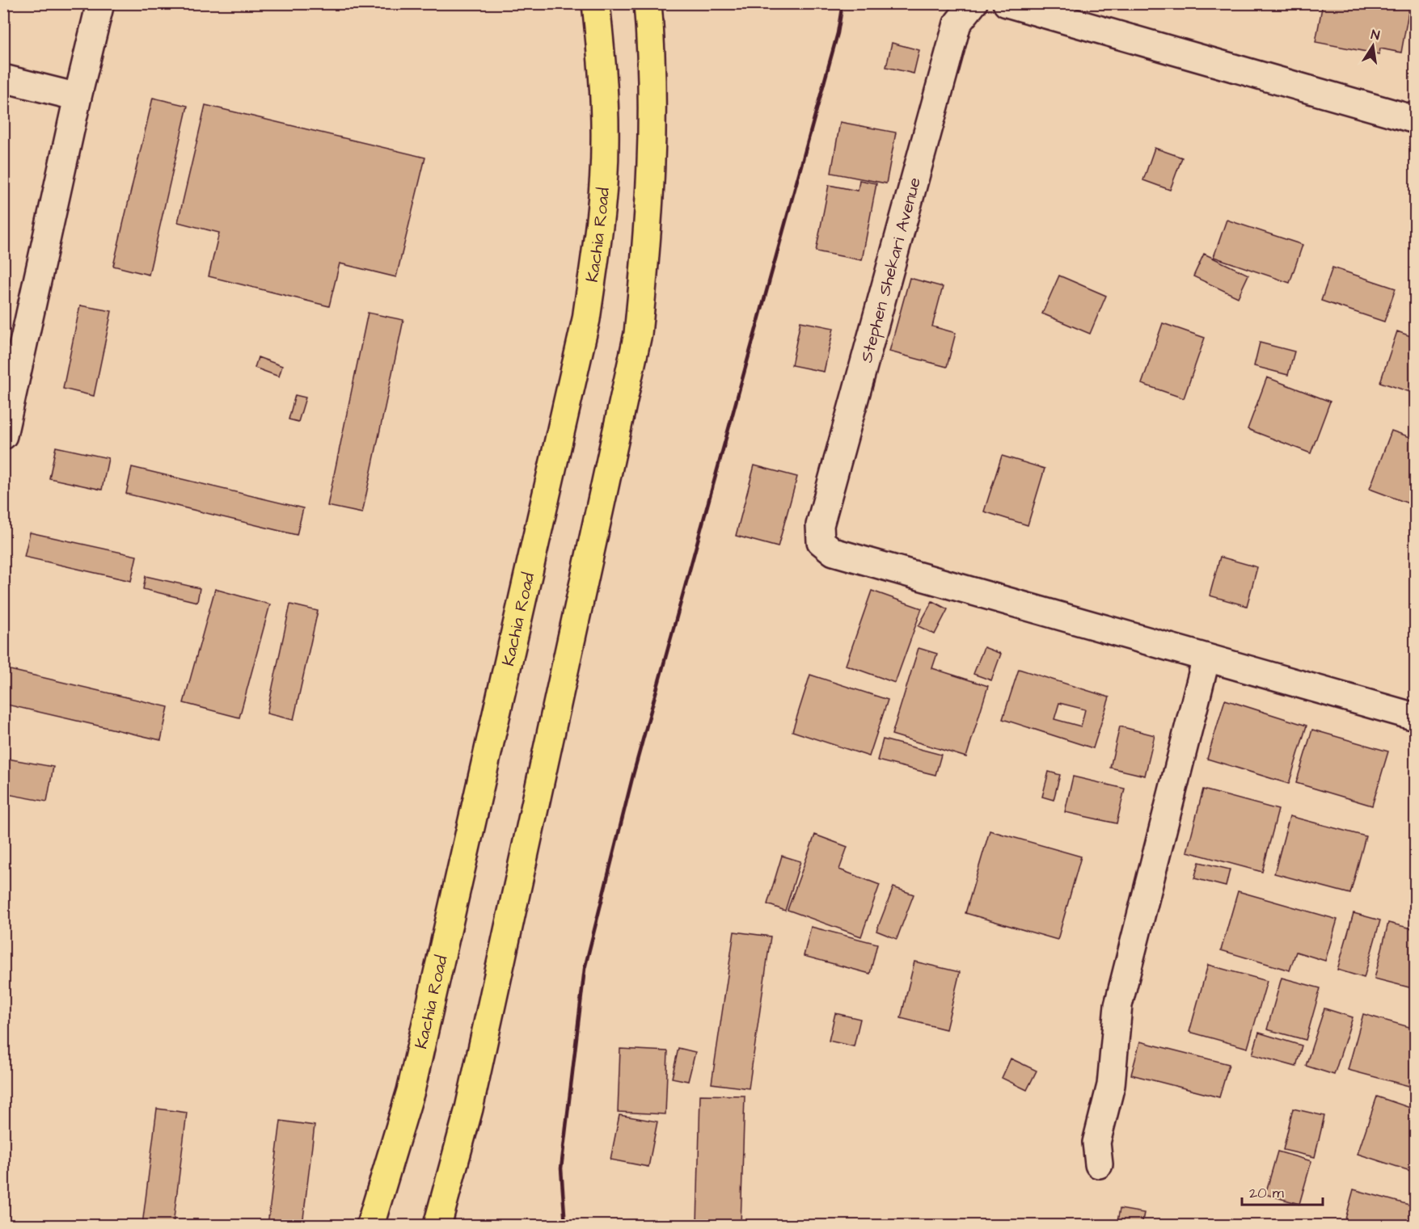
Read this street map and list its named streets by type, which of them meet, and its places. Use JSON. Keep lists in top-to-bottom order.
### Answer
{
  "streets": {
    "main road": ["Kachia Road"],
    "street": ["Stephen Shekari Avenue"]
  },
  "scale_bar": "20 m",
  "north": "top"
}
